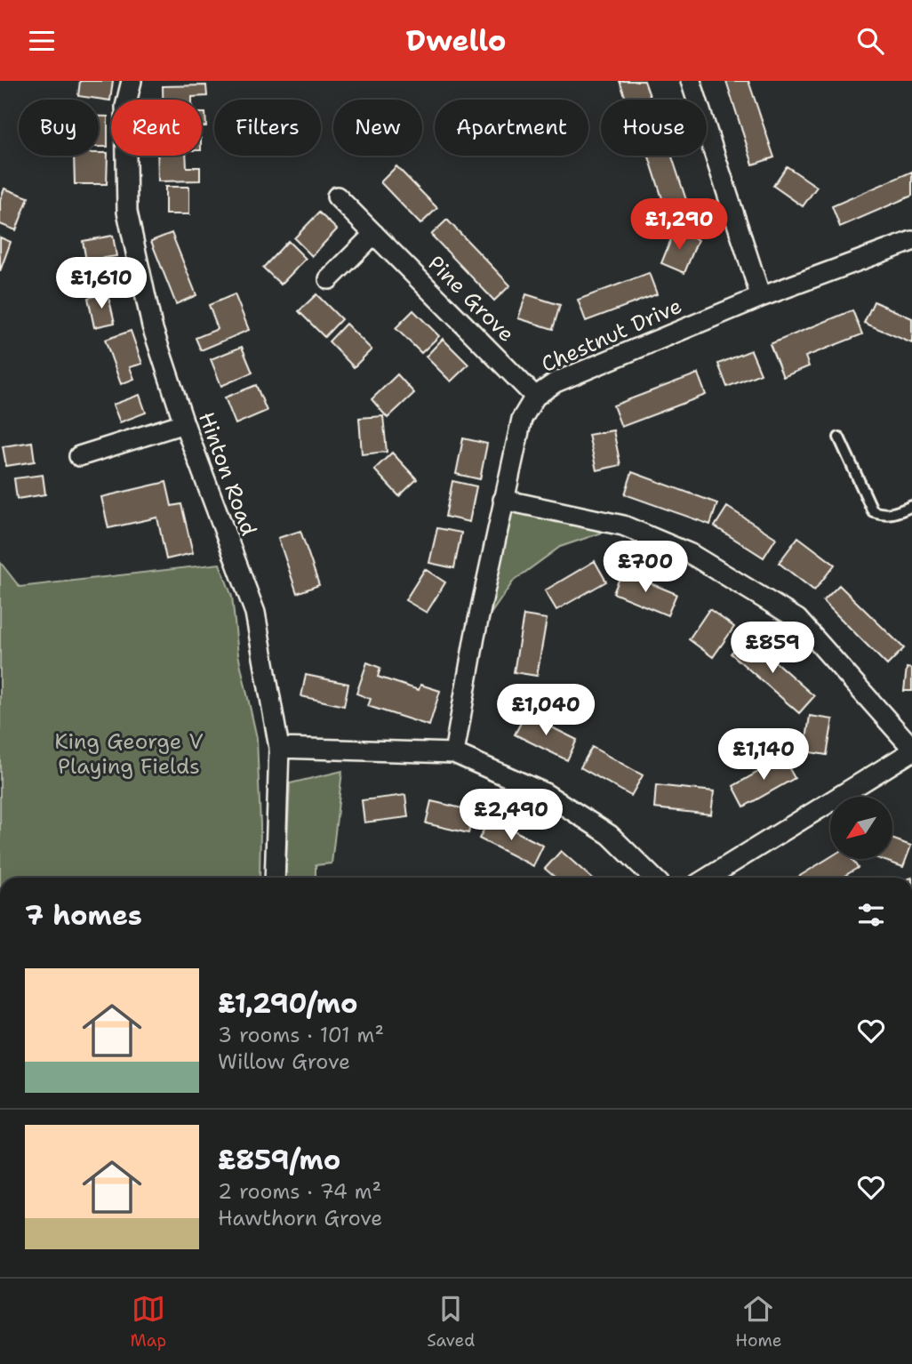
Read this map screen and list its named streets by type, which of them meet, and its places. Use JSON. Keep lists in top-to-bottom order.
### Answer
{
  "streets": {
    "street": ["Pine Grove", "Chestnut Drive", "Hinton Road"]
  },
  "crossings": [
    ["Pine Grove", "Chestnut Drive"]
  ],
  "parks": ["King George V Playing Fields"],
  "north": "bottom left",
  "page": {
    "header": "Dwello",
    "chip": [
      "Buy",
      "Rent",
      "Filters",
      "New",
      "Apartment",
      "House"
    ],
    "price": [
      "£1,290",
      "£1,610",
      "£700",
      "£859",
      "£1,040",
      "£1,140",
      "£2,490"
    ],
    "heading": "7 homes",
    "list": [
      {
        "name": "£1,290/mo",
        "note": "3 rooms · 101 m² · Willow Grove"
      },
      {
        "name": "£859/mo",
        "note": "2 rooms · 74 m² · Hawthorn Grove"
      }
    ],
    "tabs": ["Map", "Saved", "Home"]
  }
}
